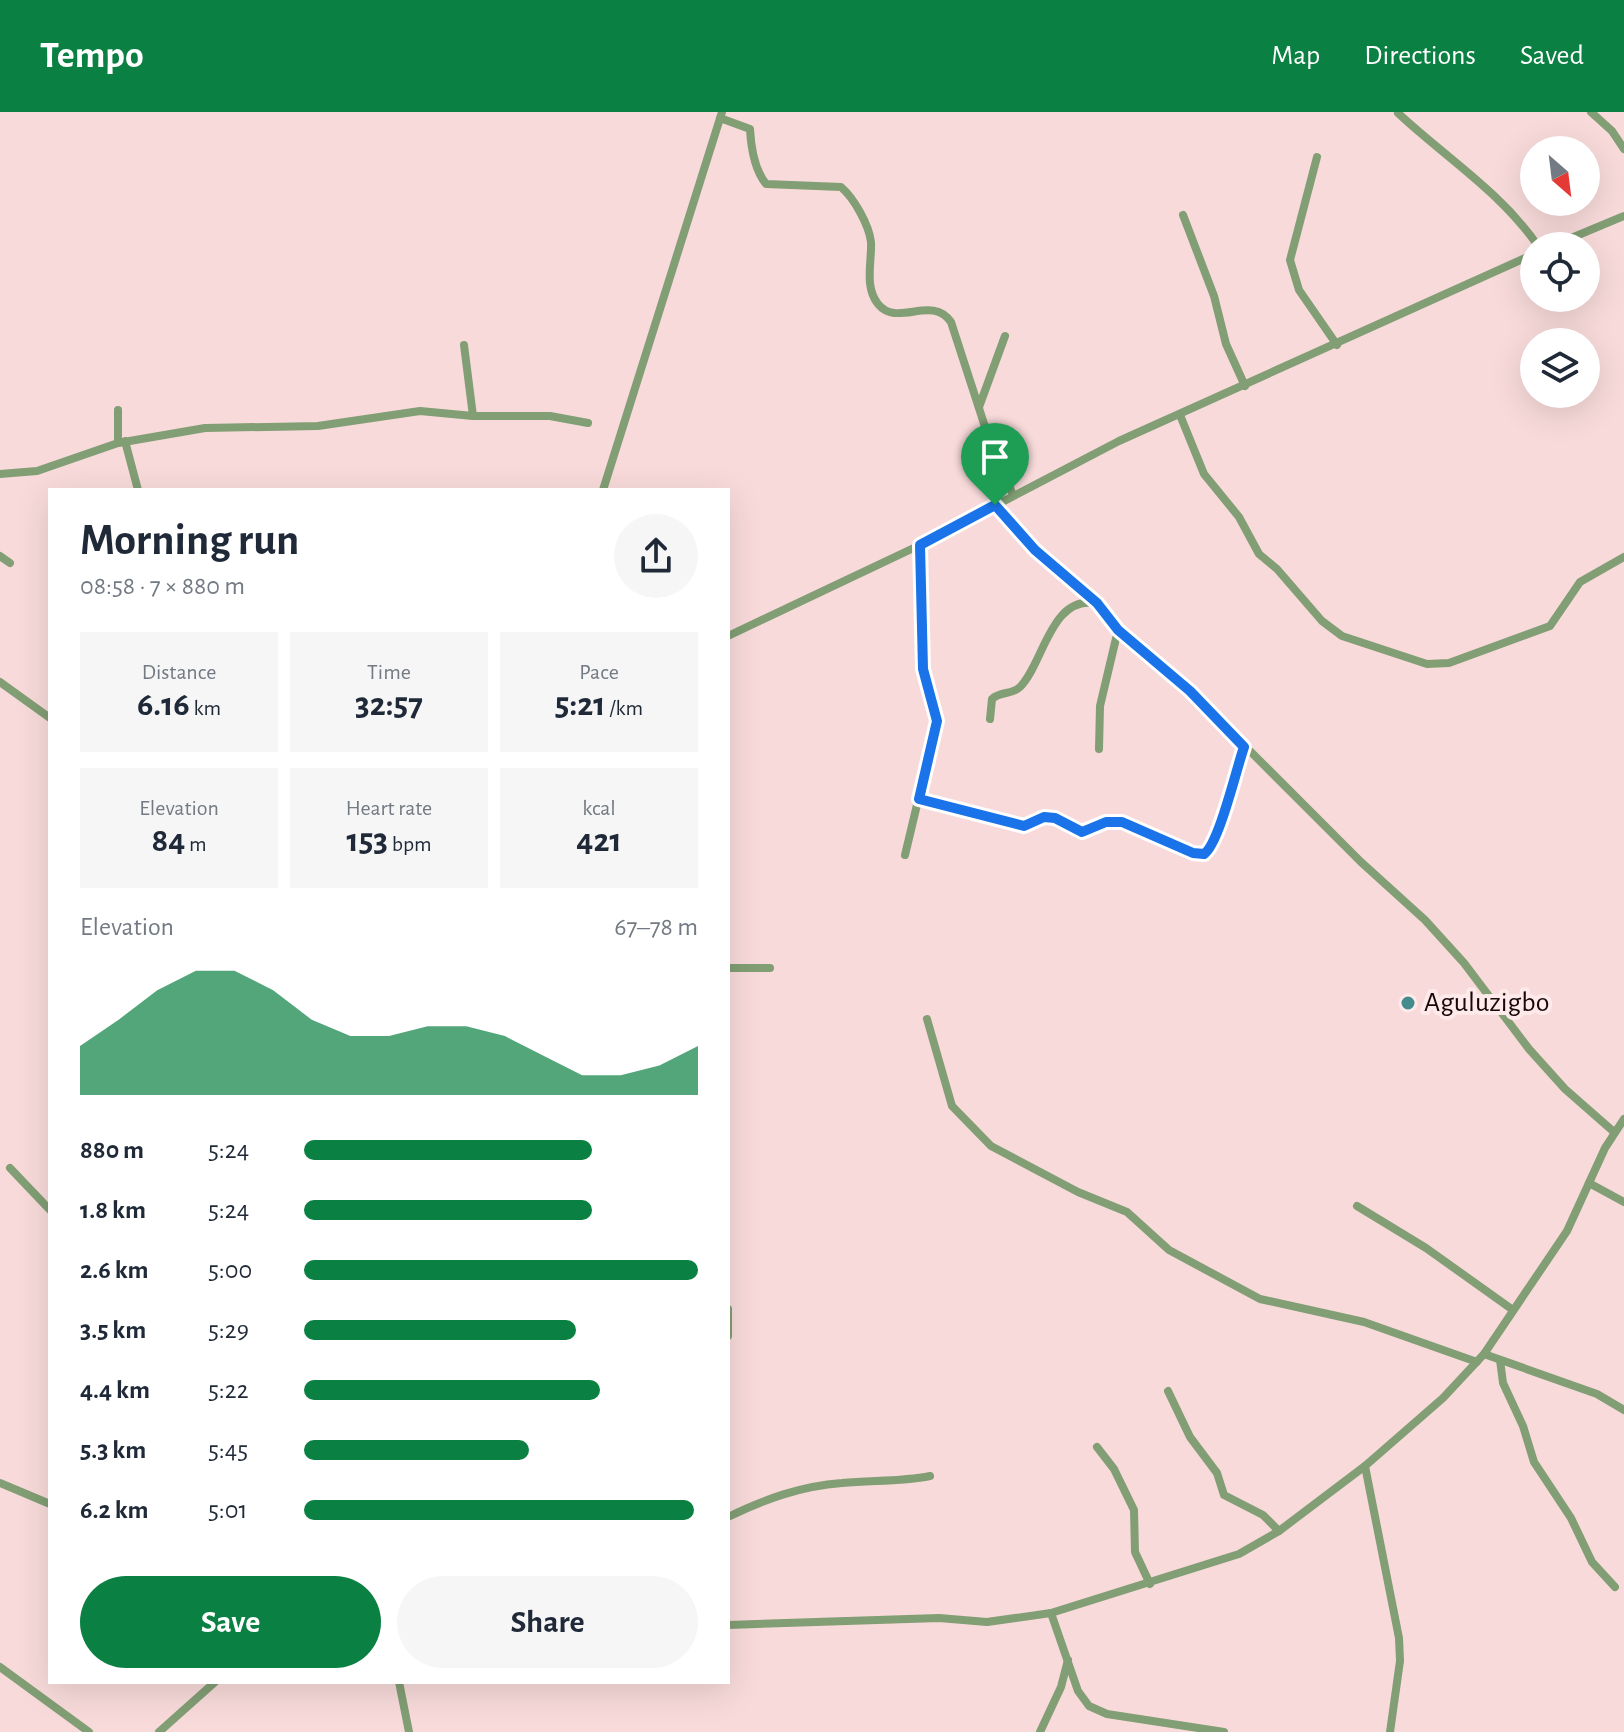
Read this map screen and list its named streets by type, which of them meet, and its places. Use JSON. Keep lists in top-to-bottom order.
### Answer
{
  "places": ["Aguluzigbo"],
  "north": "bottom right",
  "page": {
    "header": "Tempo",
    "nav": ["Map", "Directions", "Saved"],
    "heading": ["Morning run", "08:58 · 7 × 880 m"],
    "stats": [
      ["Distance", "6.16 km"],
      ["Time", "32:57"],
      ["Pace", "5:21 /km"],
      ["Elevation", "84 m"],
      ["Heart rate", "153 bpm"],
      ["kcal", "421"]
    ],
    "chart": ["Elevation", "67–78 m"],
    "list": [
      {
        "name": "880 m",
        "note": "5:24"
      },
      {
        "name": "1.8 km",
        "note": "5:24"
      },
      {
        "name": "2.6 km",
        "note": "5:00"
      },
      {
        "name": "3.5 km",
        "note": "5:29"
      },
      {
        "name": "4.4 km",
        "note": "5:22"
      },
      {
        "name": "5.3 km",
        "note": "5:45"
      },
      {
        "name": "6.2 km",
        "note": "5:01"
      }
    ],
    "buttons": ["Save", "Share"]
  }
}
